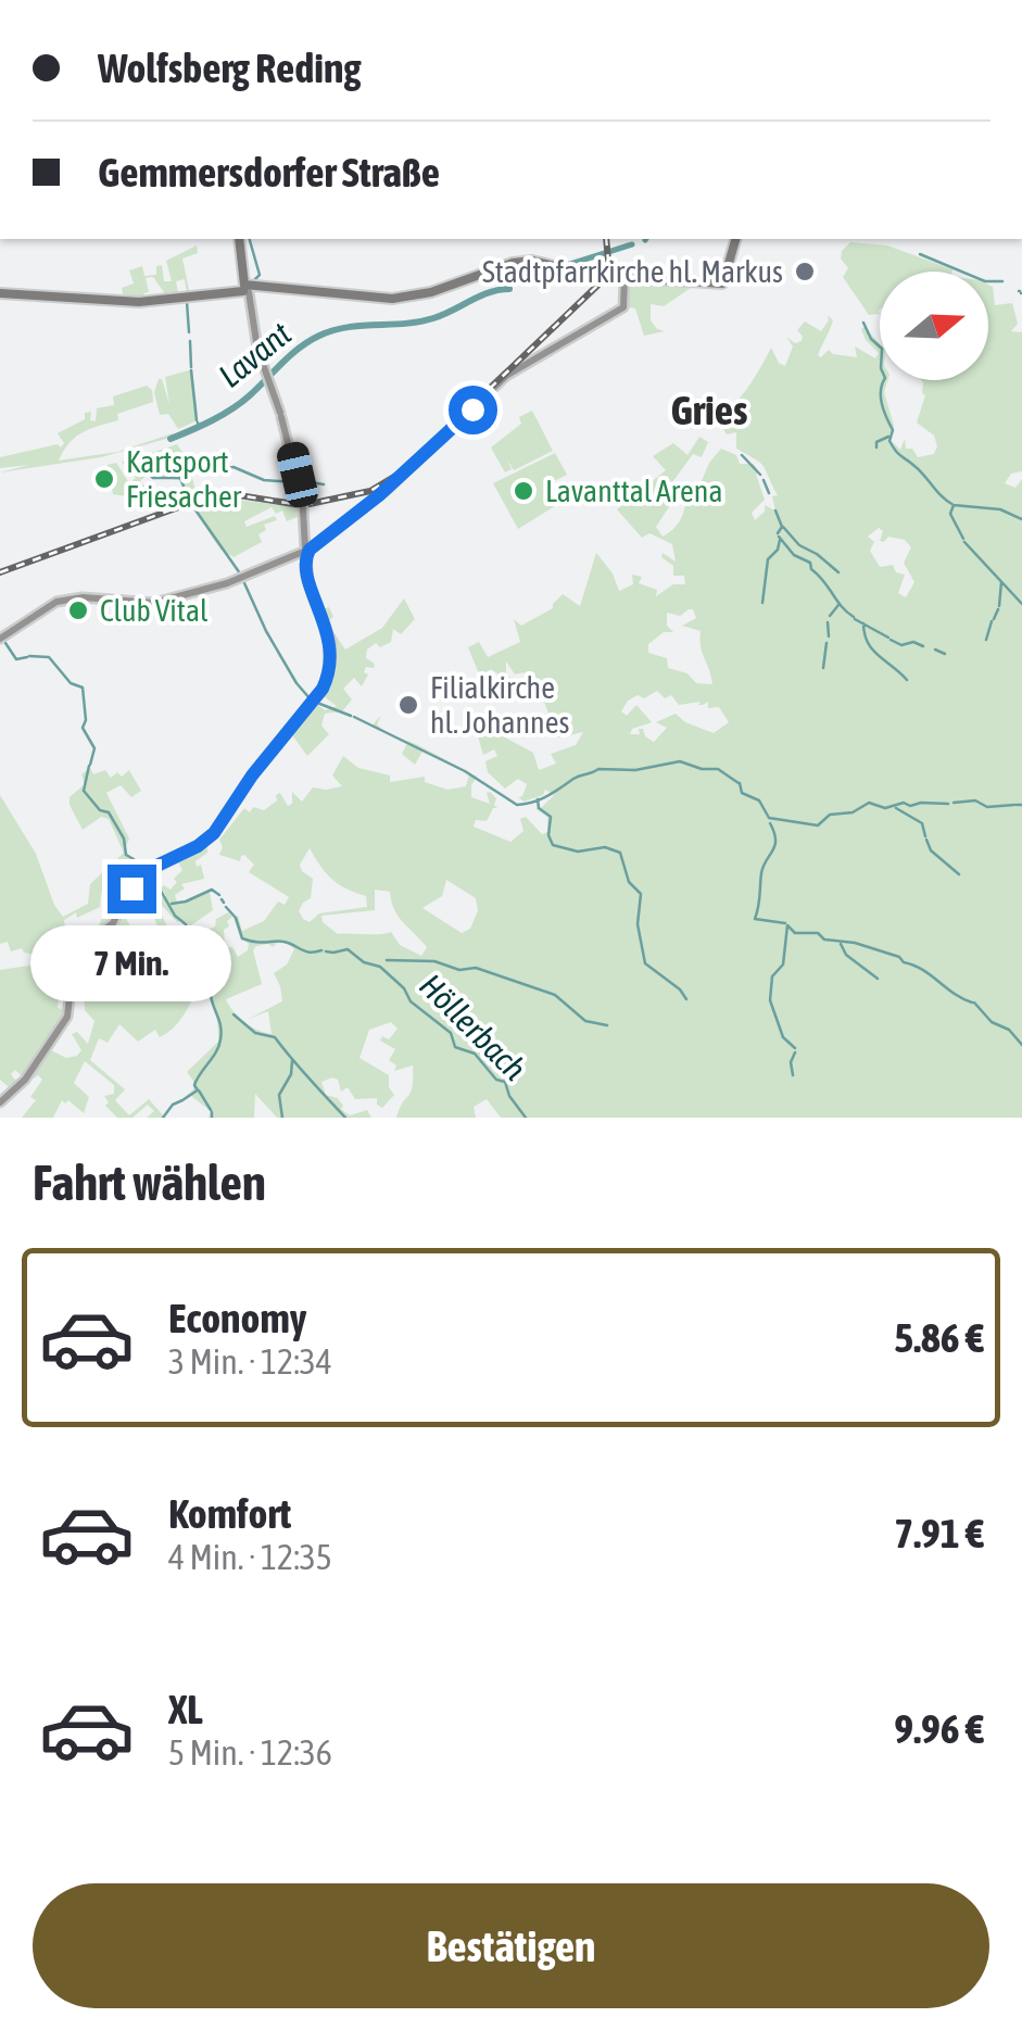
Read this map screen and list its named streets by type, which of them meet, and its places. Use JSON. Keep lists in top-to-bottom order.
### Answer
{
  "districts": ["Gries"],
  "water": ["Lavant", "Höllerbach"],
  "places": [
    "Stadtpfarrkirche hl. Markus",
    "Kartsport Friesacher",
    "Lavanttal Arena",
    "Club Vital",
    "Filialkirche hl. Johannes"
  ],
  "north": "right",
  "page": {
    "banner": ["Wolfsberg Reding", "Gemmersdorfer Straße"],
    "bubble": "7 Min.",
    "heading": "Fahrt wählen",
    "list": [
      {
        "name": "Economy",
        "note": "3 Min. · 12:34",
        "value": "5.86 €"
      },
      {
        "name": "Komfort",
        "note": "4 Min. · 12:35",
        "value": "7.91 €"
      },
      {
        "name": "XL",
        "note": "5 Min. · 12:36",
        "value": "9.96 €"
      }
    ],
    "buttons": "Bestätigen"
  }
}
